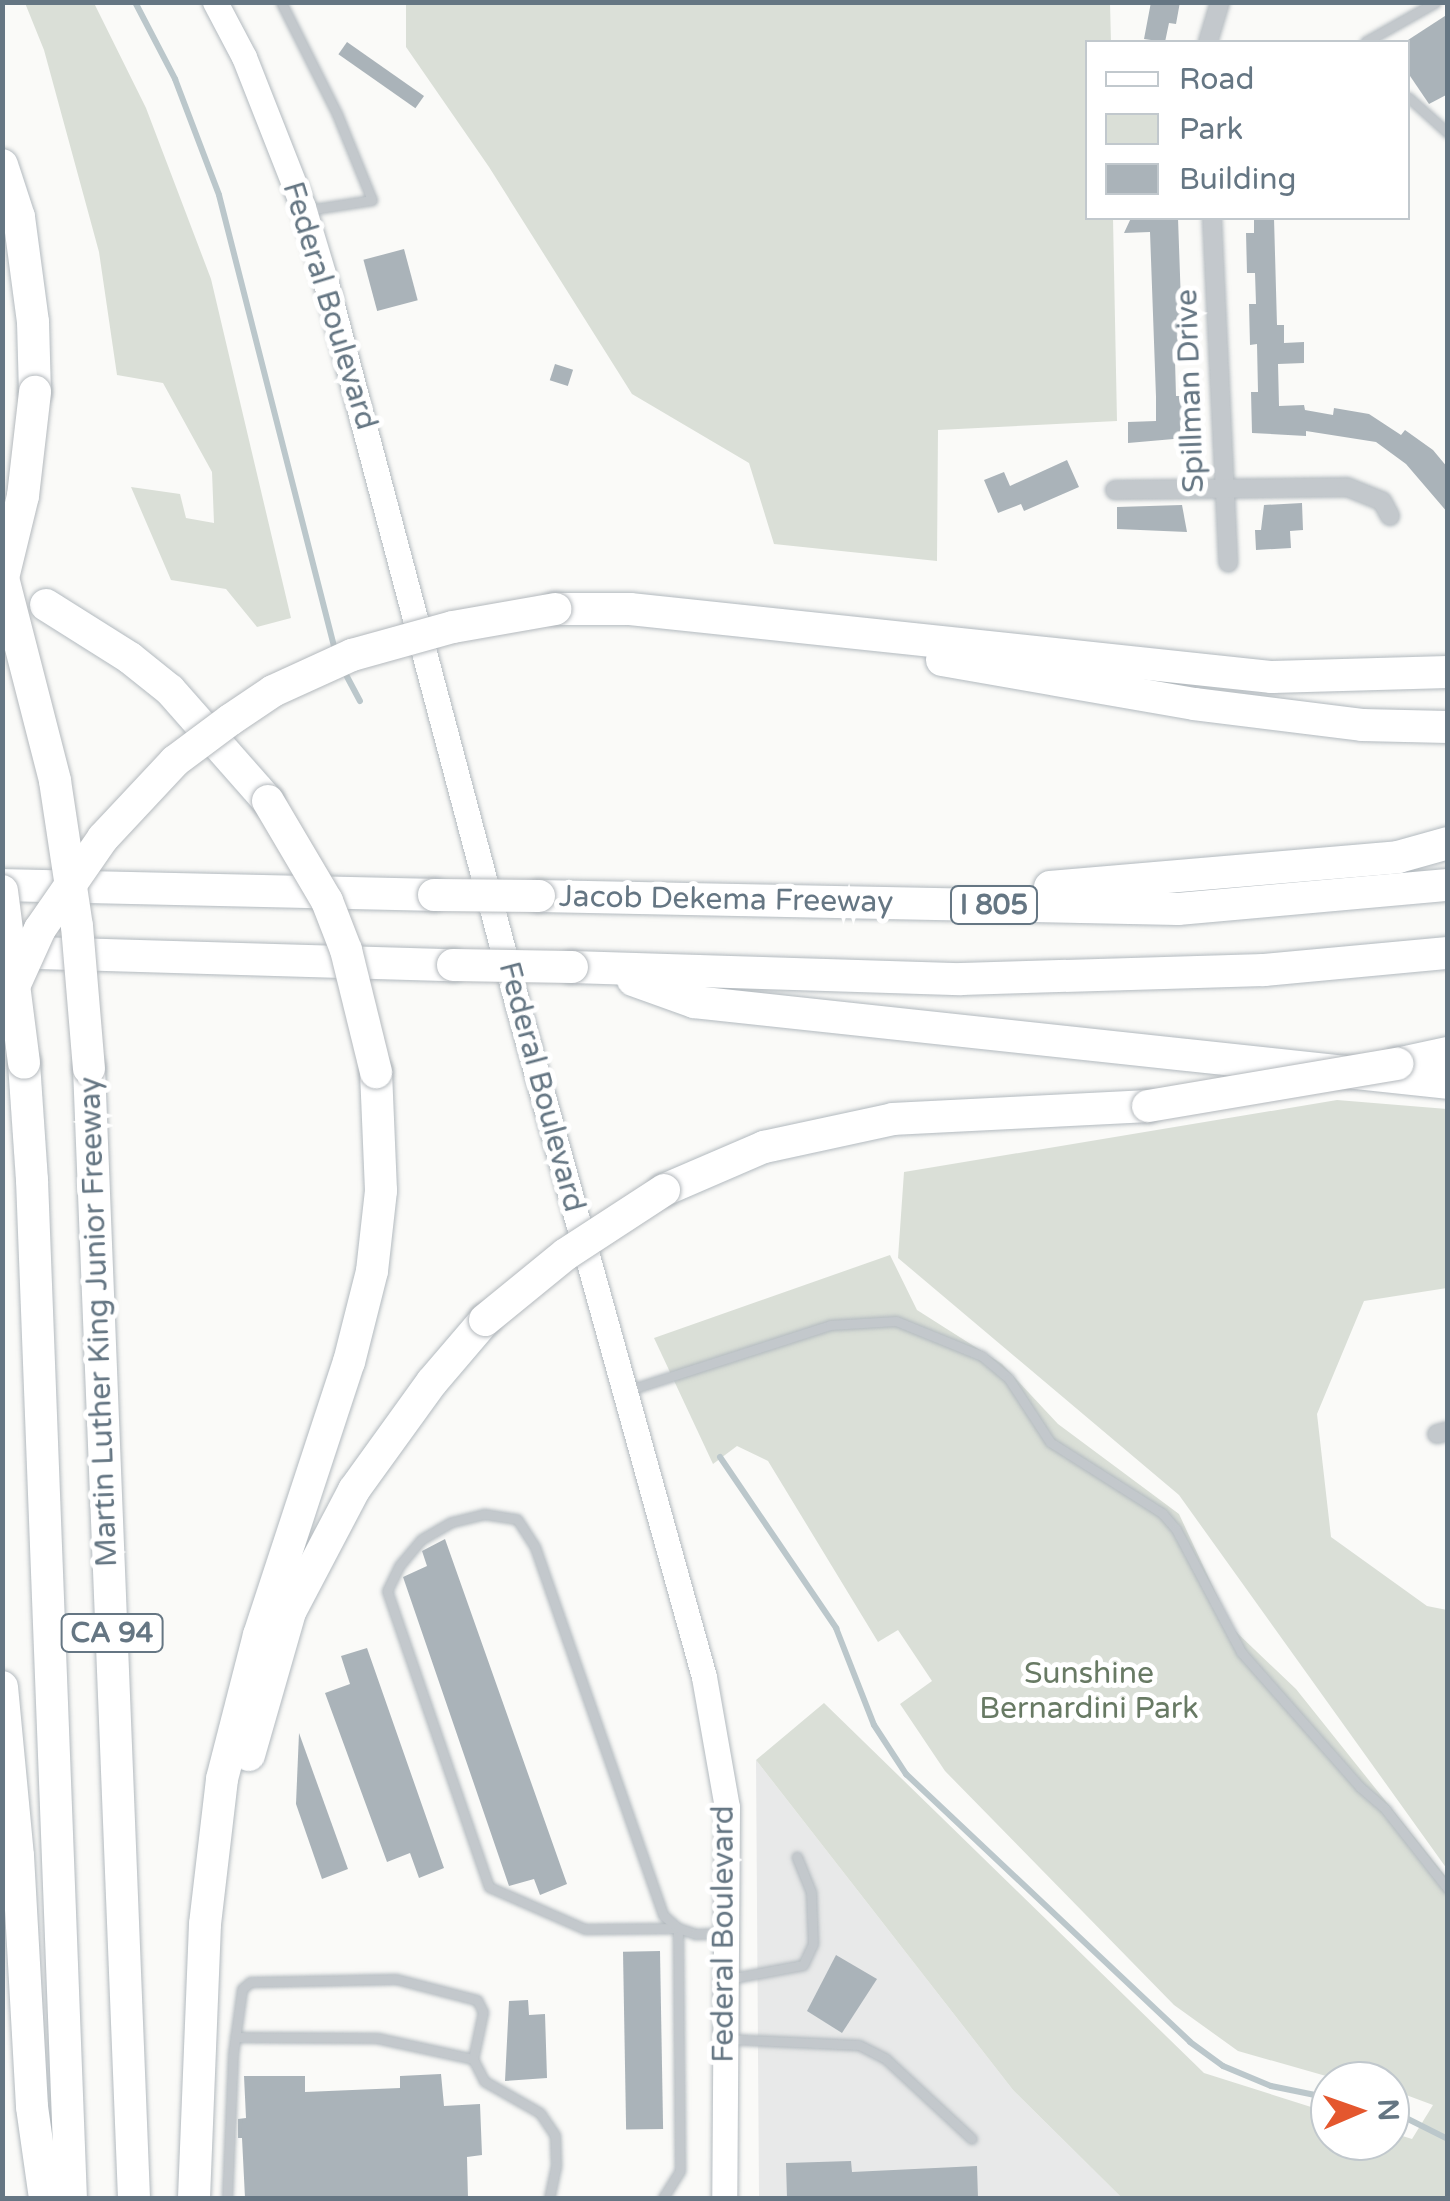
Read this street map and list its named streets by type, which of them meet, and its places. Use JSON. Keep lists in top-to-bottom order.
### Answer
{
  "streets": {
    "highway": [
      "Jacob Dekema Freeway",
      "I 805",
      "Martin Luther King Junior Freeway",
      "CA 94"
    ],
    "main road": ["Federal Boulevard"],
    "street": ["Spillman Drive"]
  },
  "crossings": [
    ["Jacob Dekema Freeway", "Martin Luther King Junior Freeway"]
  ],
  "parks": ["Sunshine Bernardini Park"],
  "legend": ["Road", "Park", "Building"],
  "north": "right"
}
